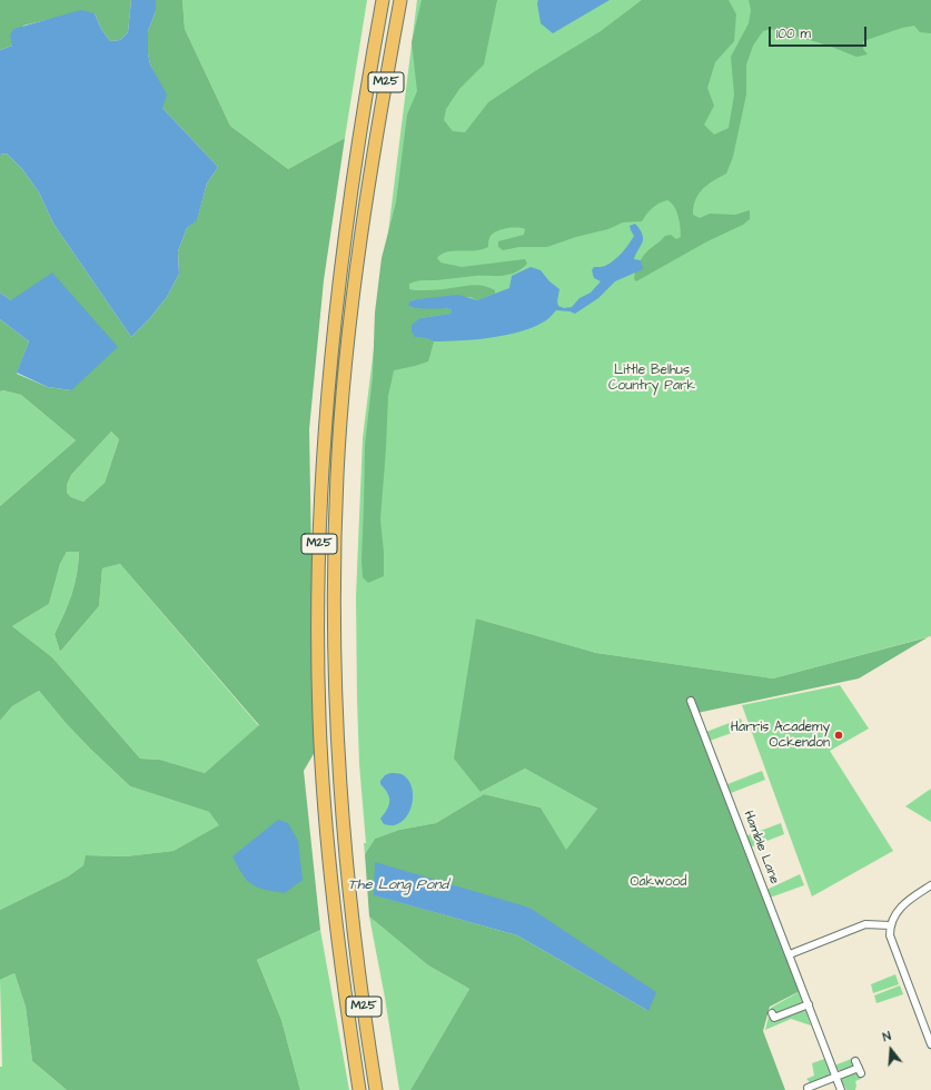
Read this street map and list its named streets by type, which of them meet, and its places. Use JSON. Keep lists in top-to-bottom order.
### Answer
{
  "streets": {
    "highway": ["M25"],
    "street": ["Hamble Lane"]
  },
  "water": ["The Long Pond"],
  "parks": ["Little Belhus Country Park", "Oakwood"],
  "places": ["Harris Academy Ockendon"],
  "scale_bar": "100 m",
  "north": "top"
}
